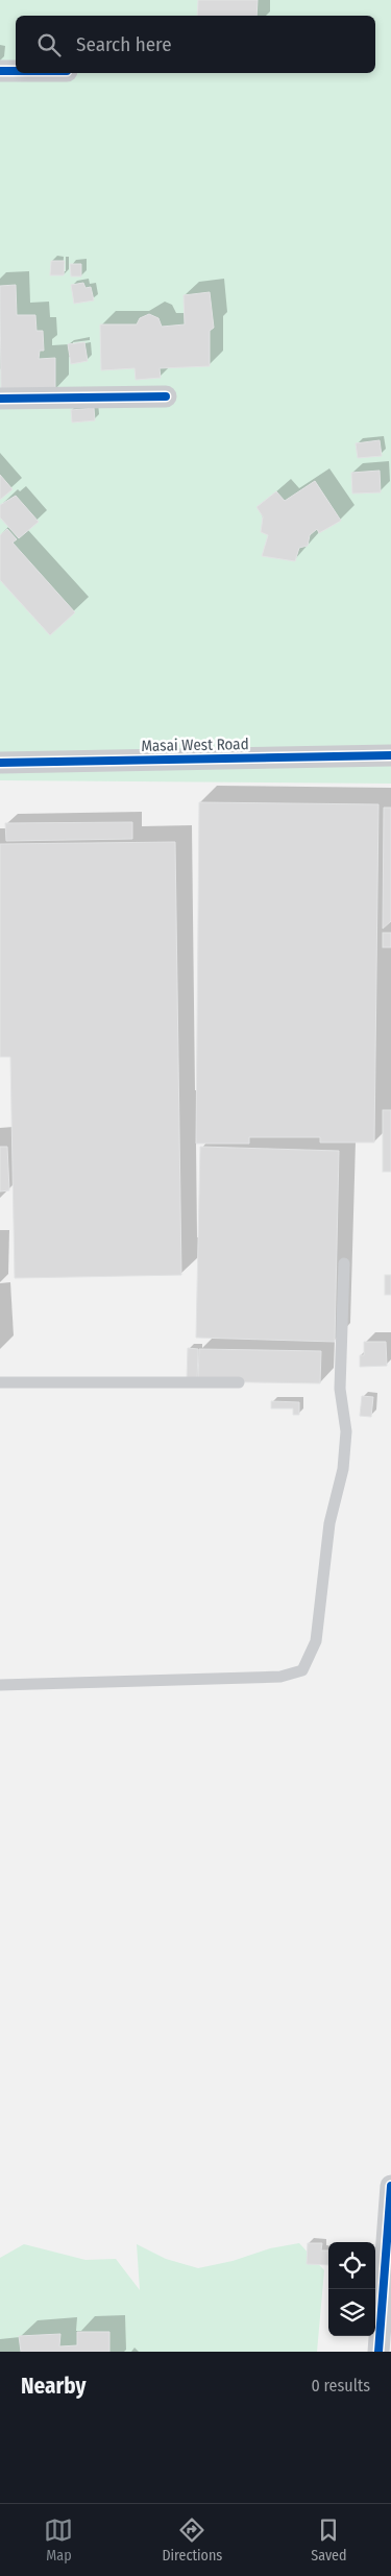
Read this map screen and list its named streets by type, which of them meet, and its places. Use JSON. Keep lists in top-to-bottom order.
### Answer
{
  "streets": {
    "street": ["Masai West Road"]
  },
  "page": {
    "search": "Search here",
    "heading": ["Nearby", "0 results"],
    "nav": ["Map", "Directions", "Saved"]
  }
}
